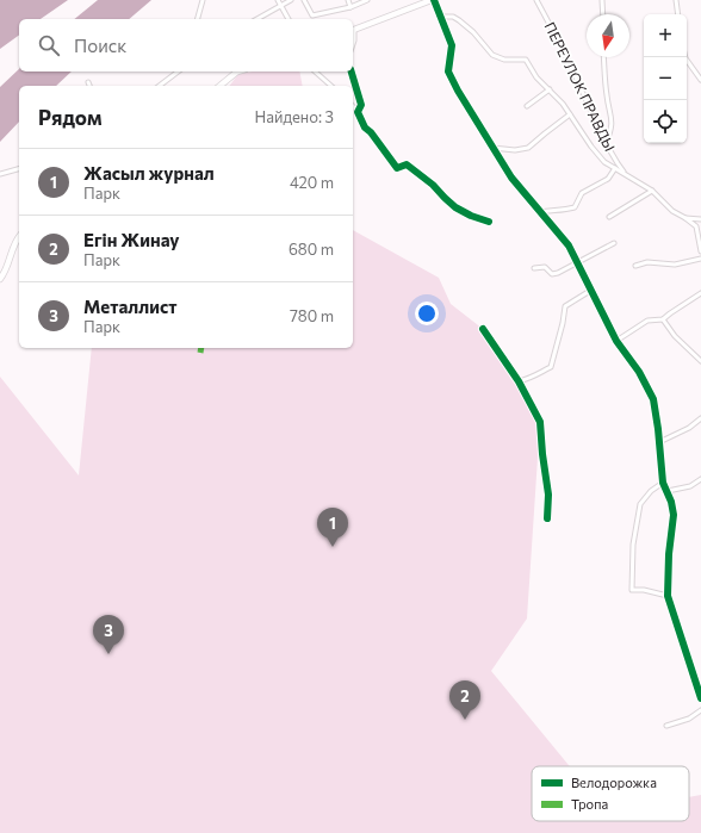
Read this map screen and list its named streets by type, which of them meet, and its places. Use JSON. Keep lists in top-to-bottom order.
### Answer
{
  "streets": {
    "street": ["ПЕРЕУЛОК ПРАВДЫ"]
  },
  "legend": ["Велодорожка", "Тропа"],
  "north": "bottom",
  "page": {
    "map_buttons": ["+", "−"],
    "search": "Поиск",
    "heading": ["Рядом", "Найдено: 3"],
    "list": [
      {
        "mark": "1",
        "name": "Жасыл журнал",
        "note": "Парк",
        "value": "420 m"
      },
      {
        "mark": "2",
        "name": "Егін Жинау",
        "note": "Парк",
        "value": "680 m"
      },
      {
        "mark": "3",
        "name": "Металлист",
        "note": "Парк",
        "value": "780 m"
      }
    ],
    "pins": ["1", "3", "2"]
  }
}
